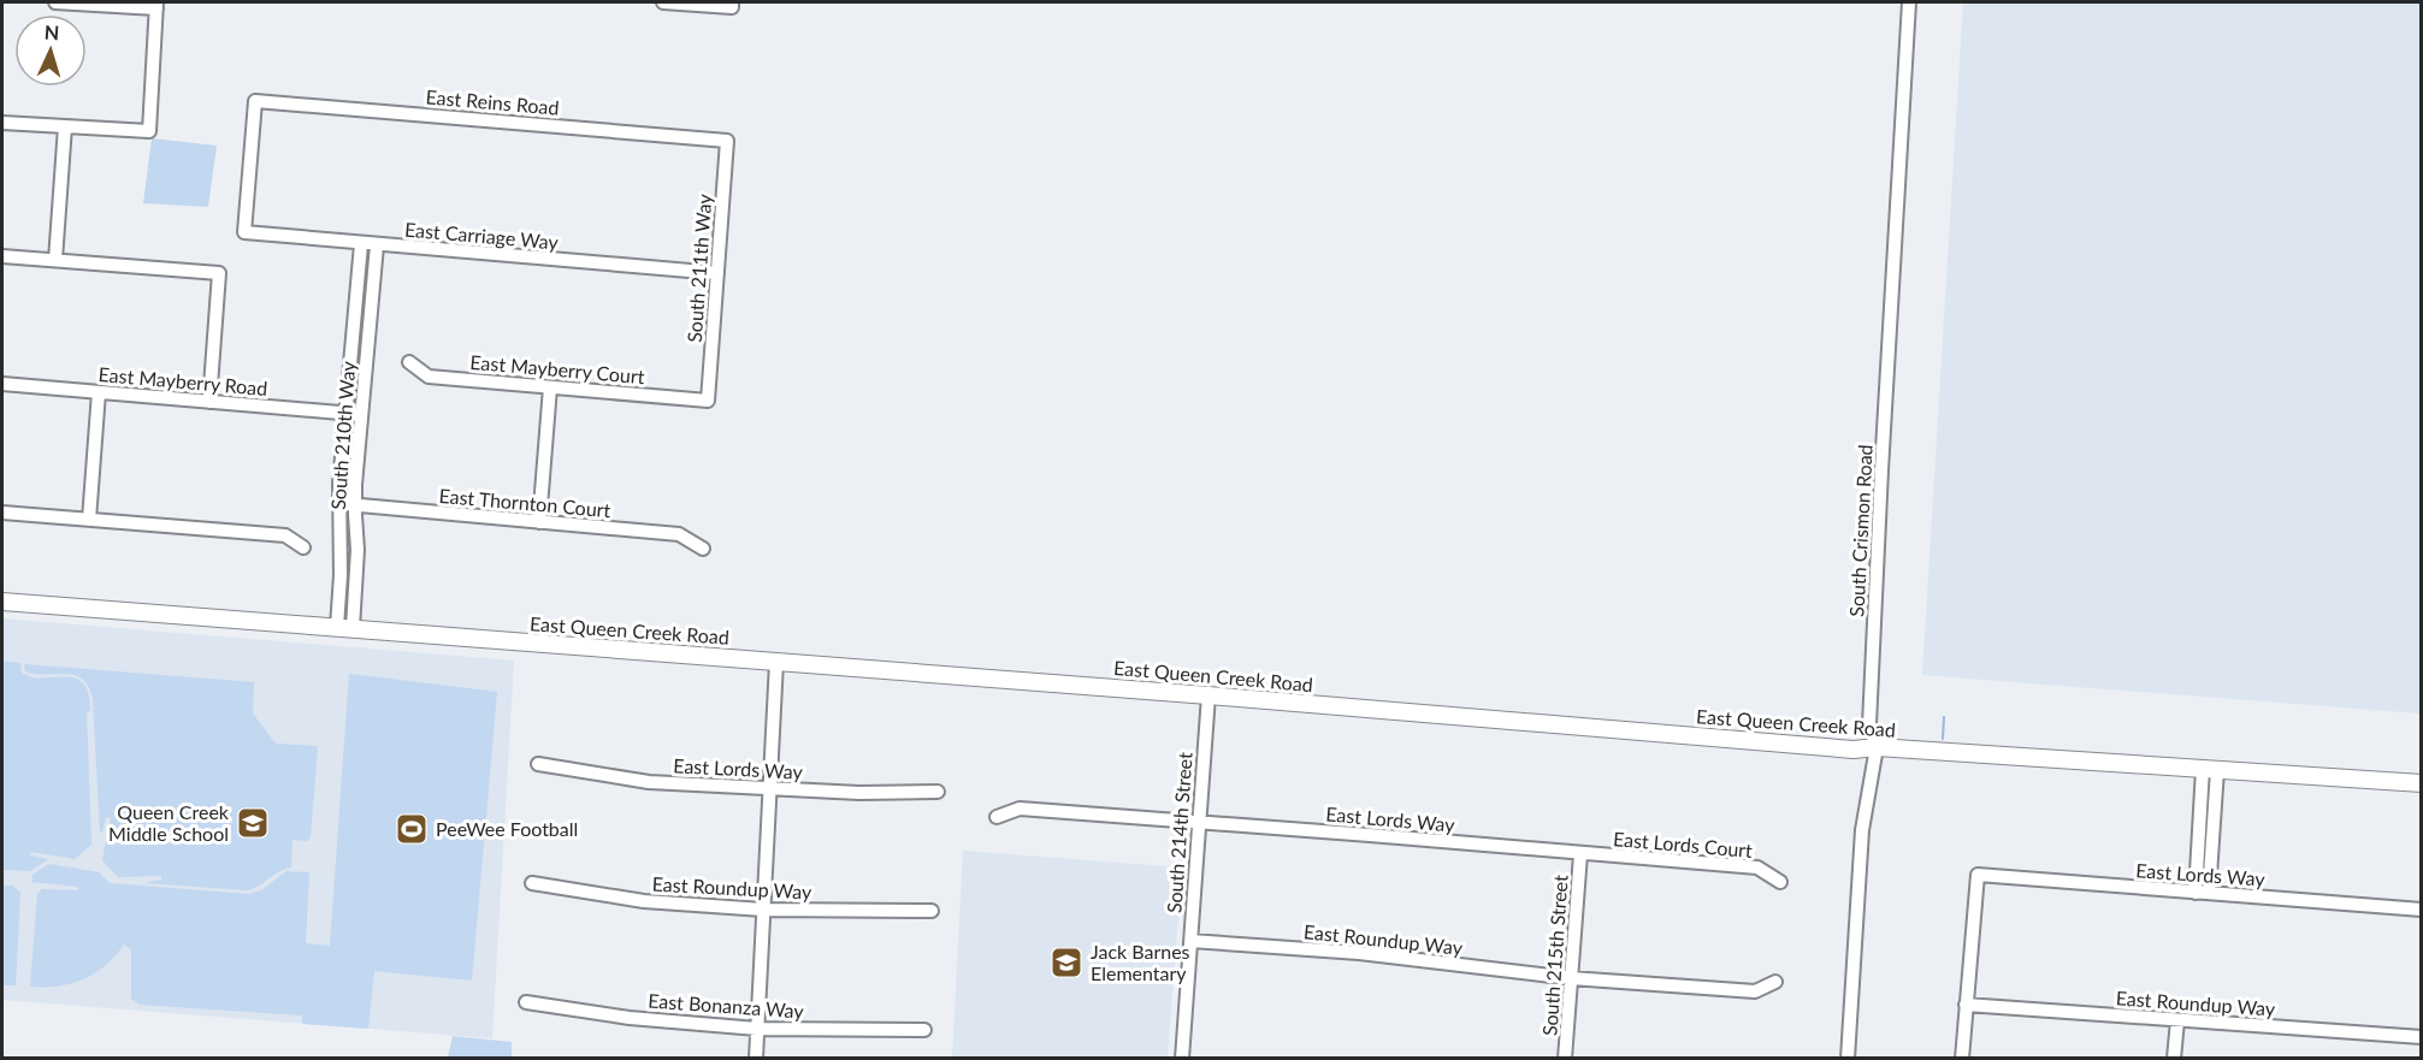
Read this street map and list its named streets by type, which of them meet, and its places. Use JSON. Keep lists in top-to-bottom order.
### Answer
{
  "streets": {
    "main road": ["East Queen Creek Road"],
    "street": [
      "East Reins Road",
      "East Carriage Way",
      "South 211th Way",
      "East Mayberry Court",
      "East Mayberry Road",
      "South 210th Way",
      "East Thornton Court",
      "South Crismon Road",
      "East Lords Way",
      "South 214th Street",
      "East Lords Court",
      "East Roundup Way",
      "South 215th Street",
      "East Bonanza Way"
    ]
  },
  "crossings": [
    ["East Reins Road", "East Carriage Way"],
    ["East Reins Road", "South 211th Way"],
    ["East Carriage Way", "South 211th Way"],
    ["East Carriage Way", "South 210th Way"],
    ["South 211th Way", "East Mayberry Court"],
    ["East Mayberry Road", "South 210th Way"],
    ["South 210th Way", "East Thornton Court"],
    ["South 210th Way", "East Queen Creek Road"],
    ["South Crismon Road", "East Queen Creek Road"],
    ["East Queen Creek Road", "South 214th Street"],
    ["East Lords Way", "South 214th Street"],
    ["East Lords Way", "East Lords Court"],
    ["East Lords Way", "East Roundup Way"],
    ["East Lords Way", "South 215th Street"],
    ["South 214th Street", "East Roundup Way"],
    ["East Lords Court", "South 215th Street"],
    ["East Roundup Way", "South 215th Street"]
  ],
  "places": {
    "school or university": ["Queen Creek Middle School", "Jack Barnes Elementary"],
    "sports": ["PeeWee Football"]
  },
  "north": "top"
}
